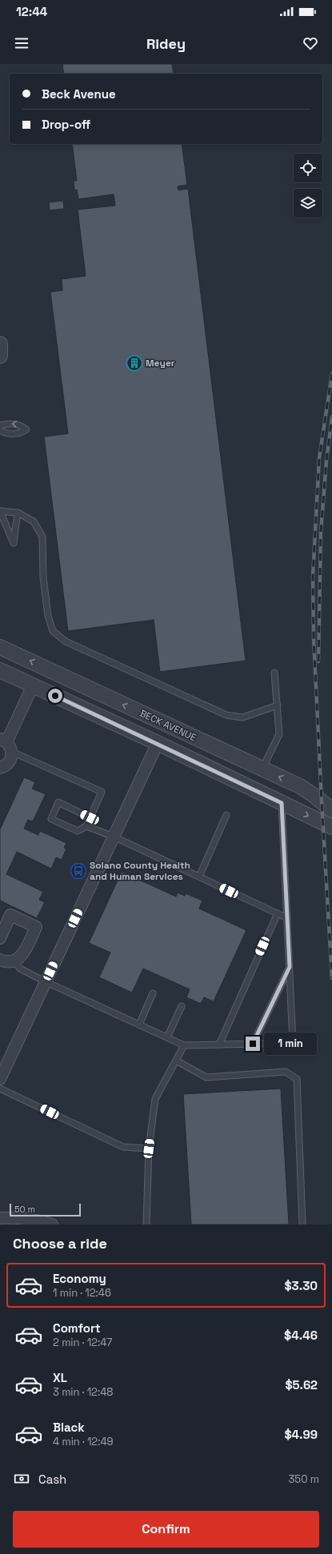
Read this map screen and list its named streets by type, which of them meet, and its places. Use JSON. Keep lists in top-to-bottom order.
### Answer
{
  "streets": {
    "street": ["BECK AVENUE"]
  },
  "places": {
    "building": ["Meyer"],
    "bus stop": ["Solano County Health and Human Services"]
  },
  "scale_bar": "50 m",
  "page": {
    "status": "12:44",
    "header": "Ridey",
    "banner": ["Beck Avenue", "Drop-off"],
    "bubble": "1 min",
    "scale": "50 m",
    "heading": "Choose a ride",
    "list": [
      {
        "name": "Economy",
        "note": "1 min · 12:46",
        "value": "$3.30"
      },
      {
        "name": "Comfort",
        "note": "2 min · 12:47",
        "value": "$4.46"
      },
      {
        "name": "XL",
        "note": "3 min · 12:48",
        "value": "$5.62"
      },
      {
        "name": "Black",
        "note": "4 min · 12:49",
        "value": "$4.99"
      }
    ],
    "pay": ["Cash", "350 m"],
    "buttons": "Confirm"
  }
}
